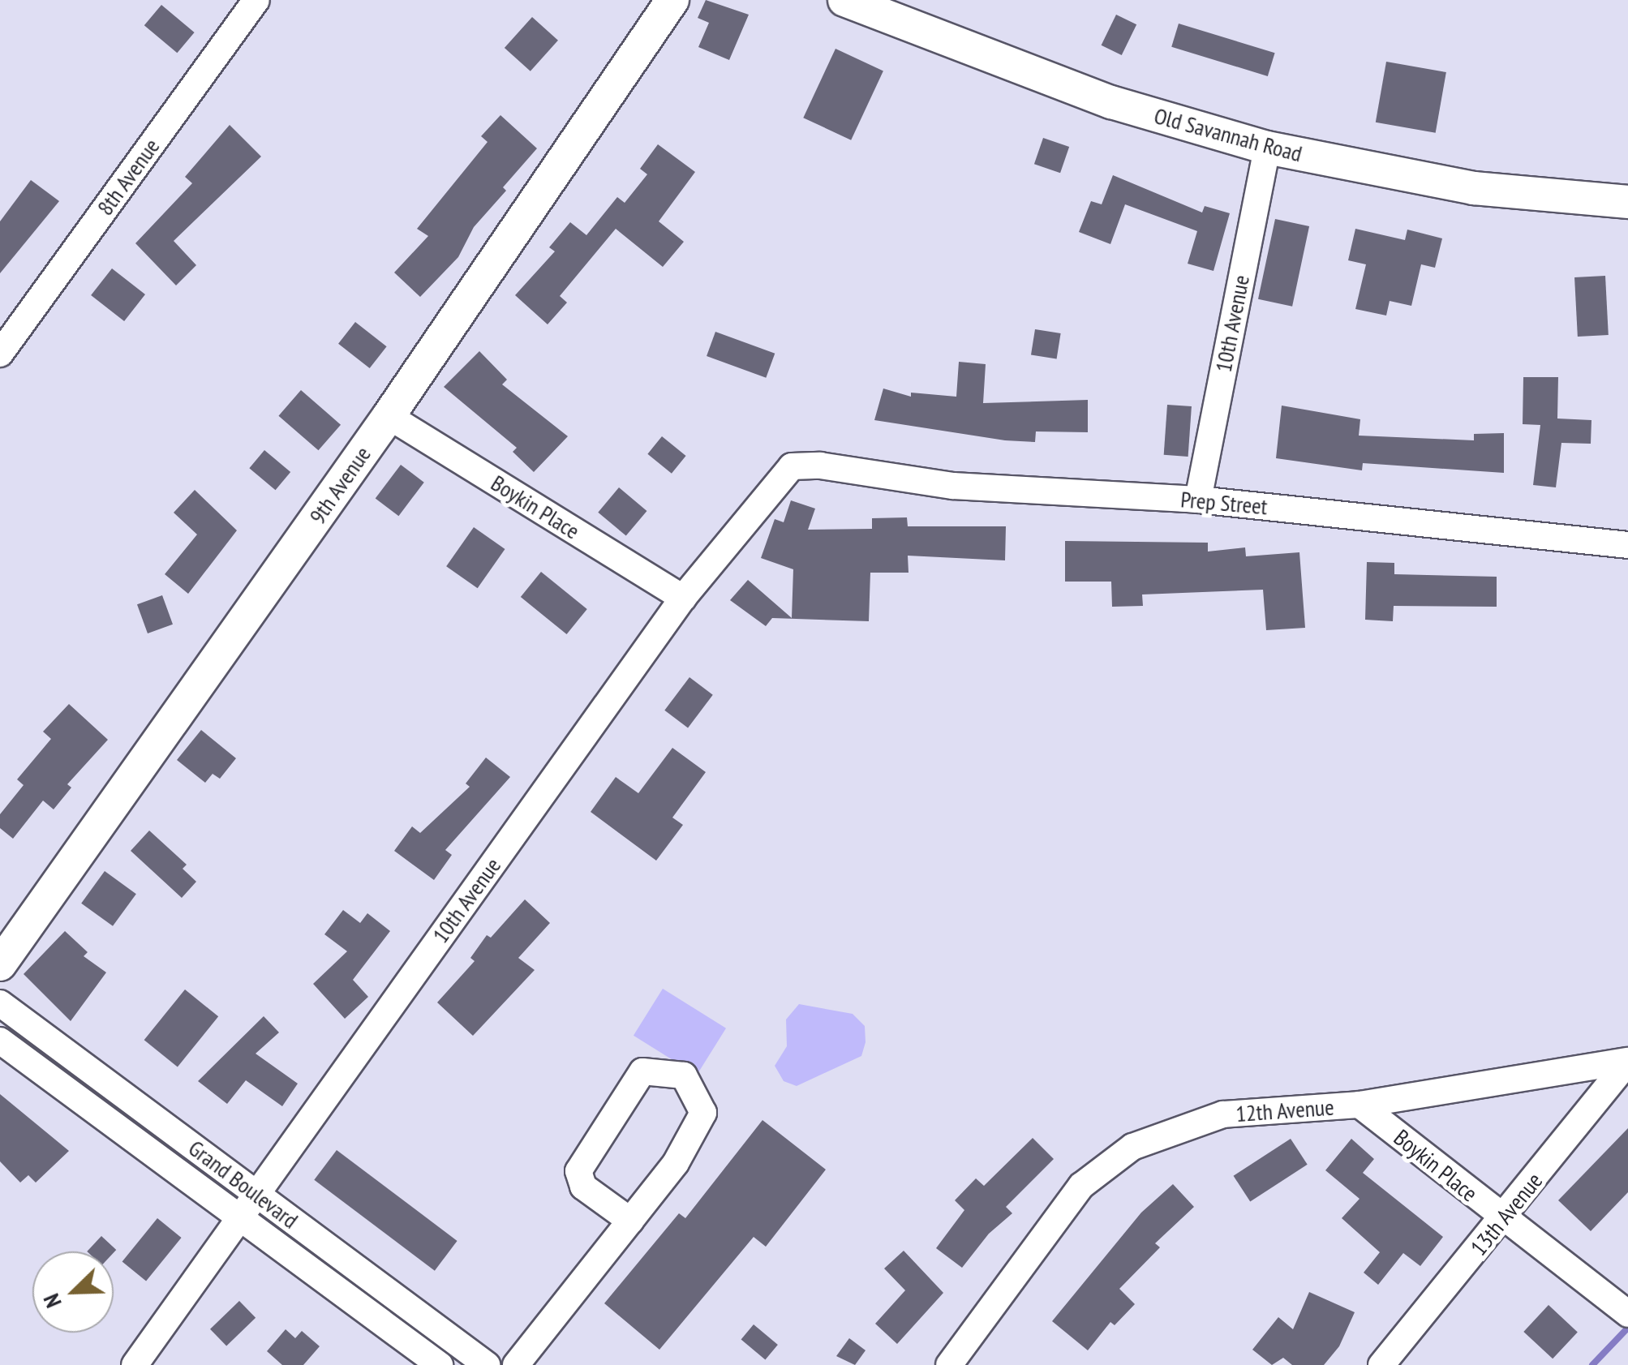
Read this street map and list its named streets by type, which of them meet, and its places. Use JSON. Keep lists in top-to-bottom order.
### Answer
{
  "streets": {
    "street": [
      "Old Savannah Road",
      "8th Avenue",
      "10th Avenue",
      "9th Avenue",
      "Prep Street",
      "Boykin Place",
      "12th Avenue",
      "Grand Boulevard",
      "13th Avenue"
    ]
  },
  "crossings": [
    ["Old Savannah Road", "10th Avenue"],
    ["10th Avenue", "Prep Street"],
    ["10th Avenue", "Boykin Place"],
    ["10th Avenue", "Grand Boulevard"],
    ["9th Avenue", "Boykin Place"],
    ["Boykin Place", "12th Avenue"],
    ["Boykin Place", "13th Avenue"],
    ["12th Avenue", "13th Avenue"]
  ],
  "north": "bottom left"
}
